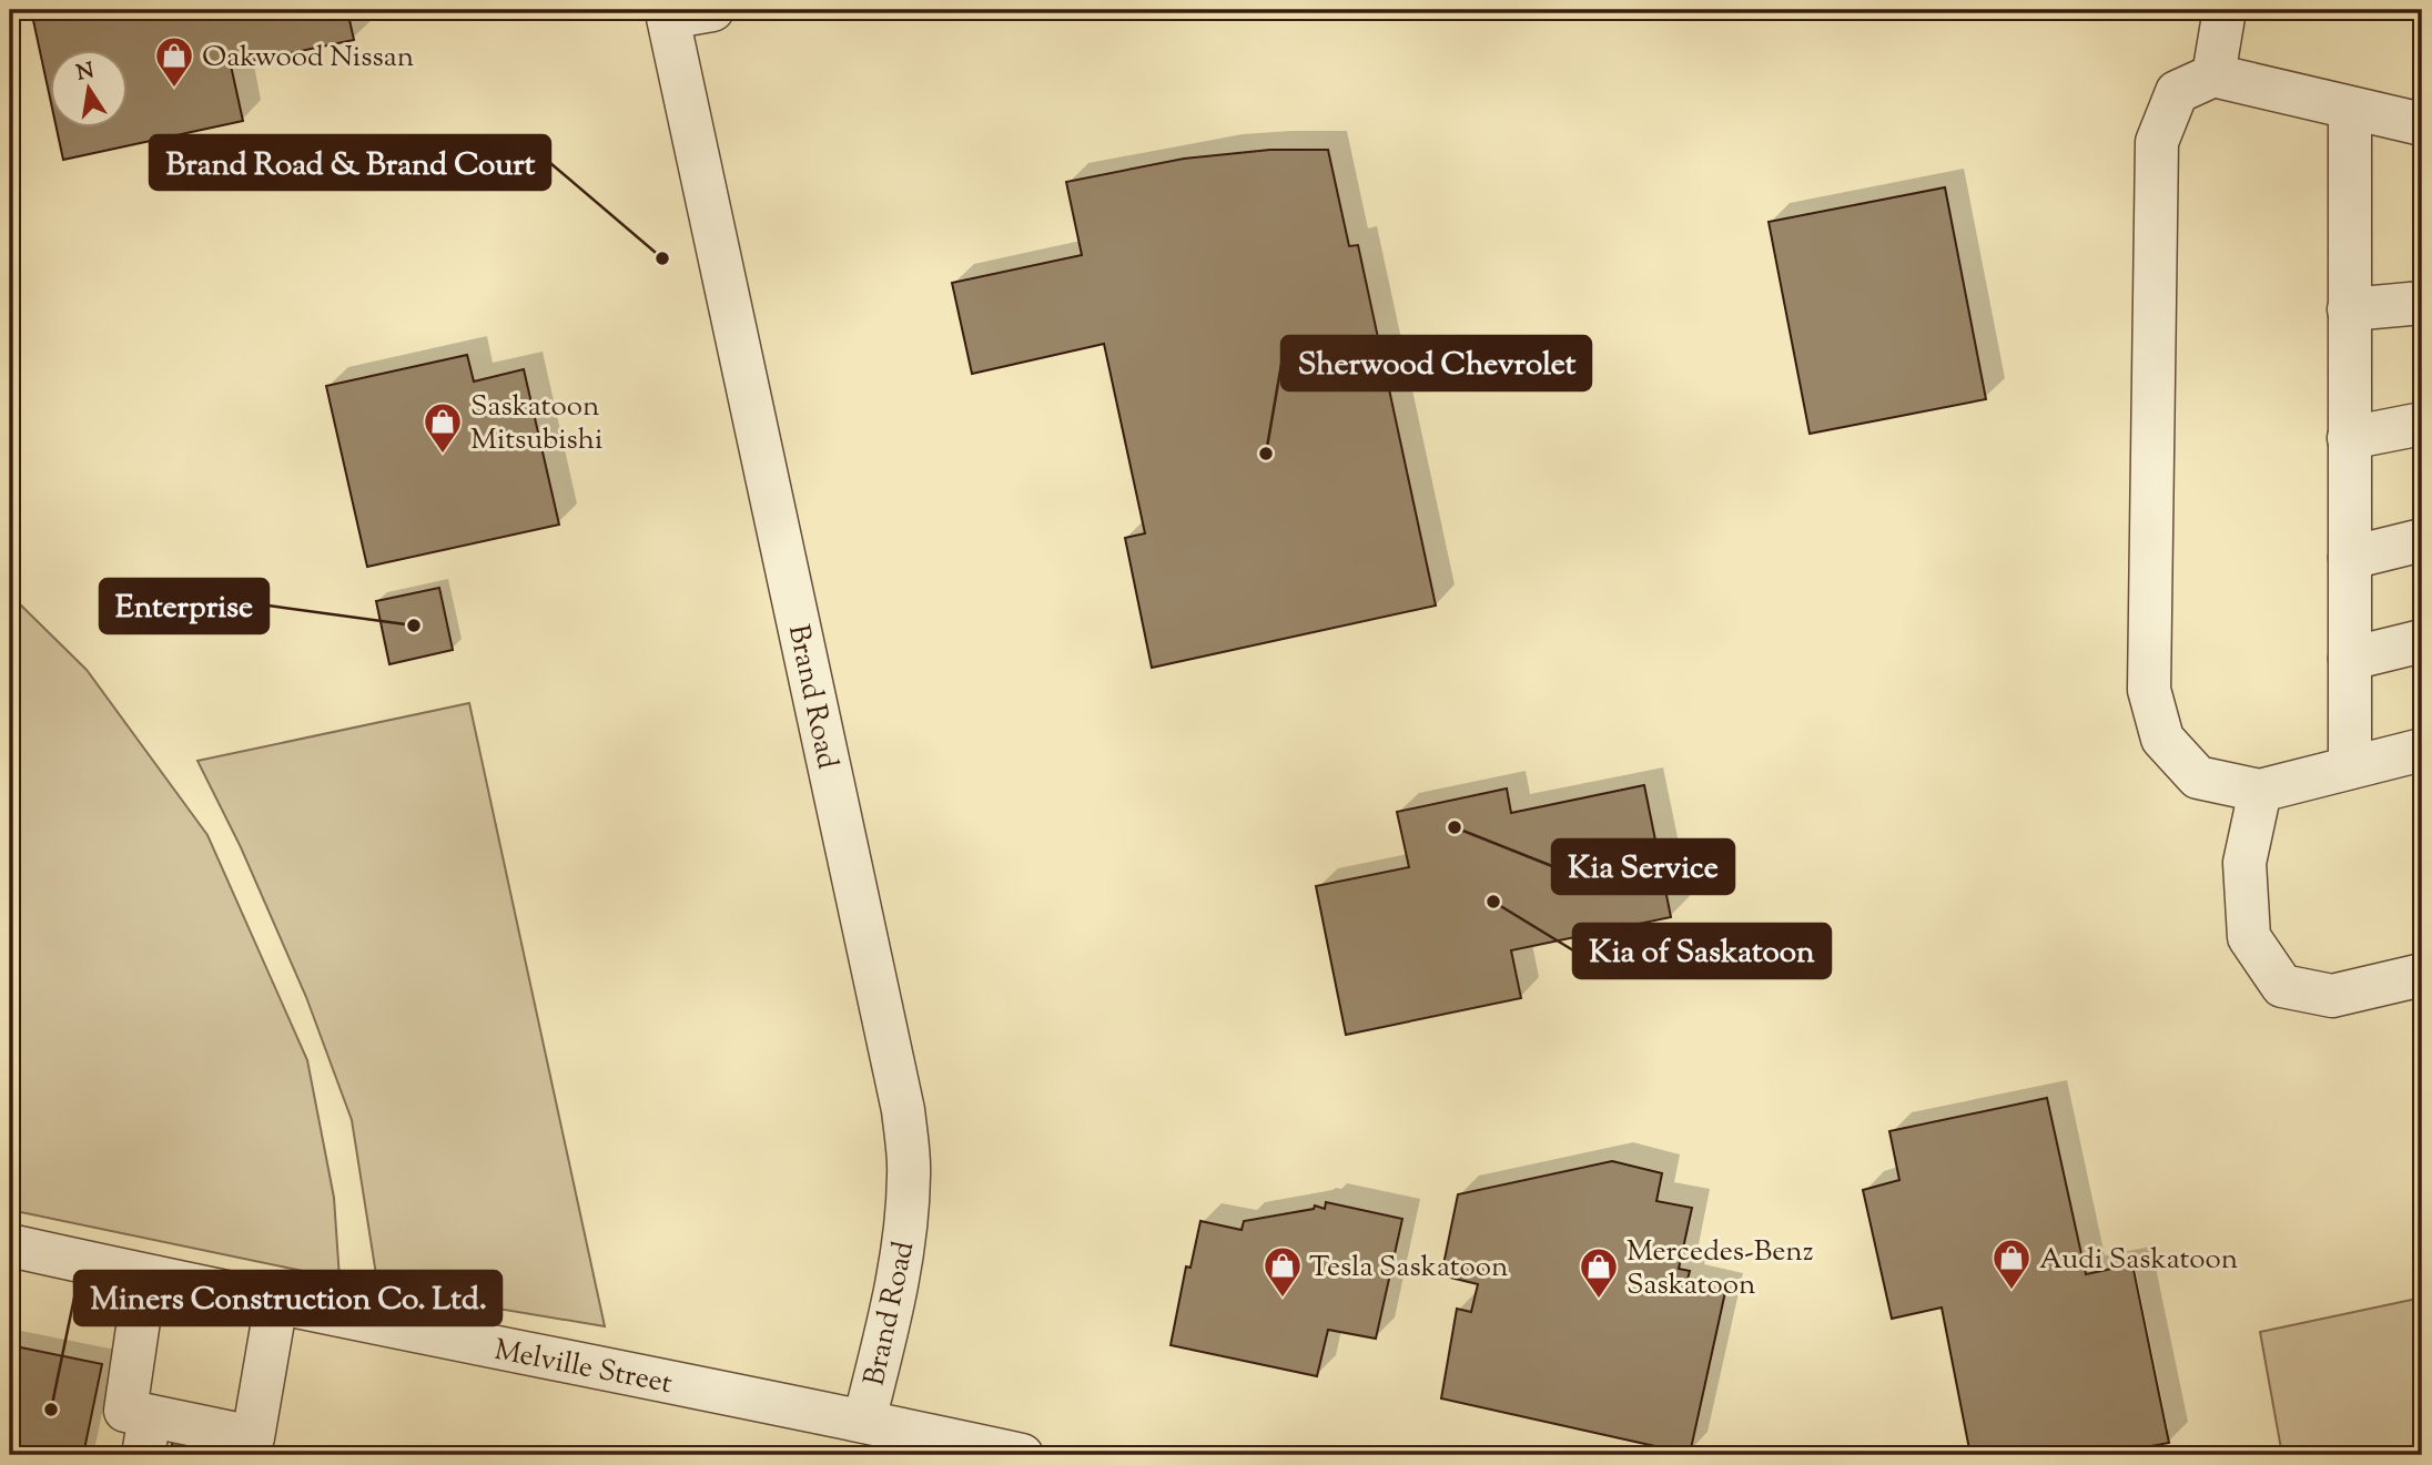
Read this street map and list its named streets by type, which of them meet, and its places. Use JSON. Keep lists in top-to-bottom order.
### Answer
{
  "streets": {
    "street": ["Brand Road", "Melville Street"]
  },
  "crossings": [
    ["Brand Road", "Melville Street"]
  ],
  "places": {
    "shop": [
      "Oakwood Nissan",
      "Saskatoon Mitsubishi",
      "Audi Saskatoon",
      "Tesla Saskatoon",
      "Mercedes-Benz Saskatoon"
    ],
    "other": [
      "Brand Road & Brand Court",
      "Sherwood Chevrolet",
      "Enterprise",
      "Kia Service",
      "Kia of Saskatoon",
      "Miners Construction Co. Ltd."
    ]
  },
  "north": "top"
}
